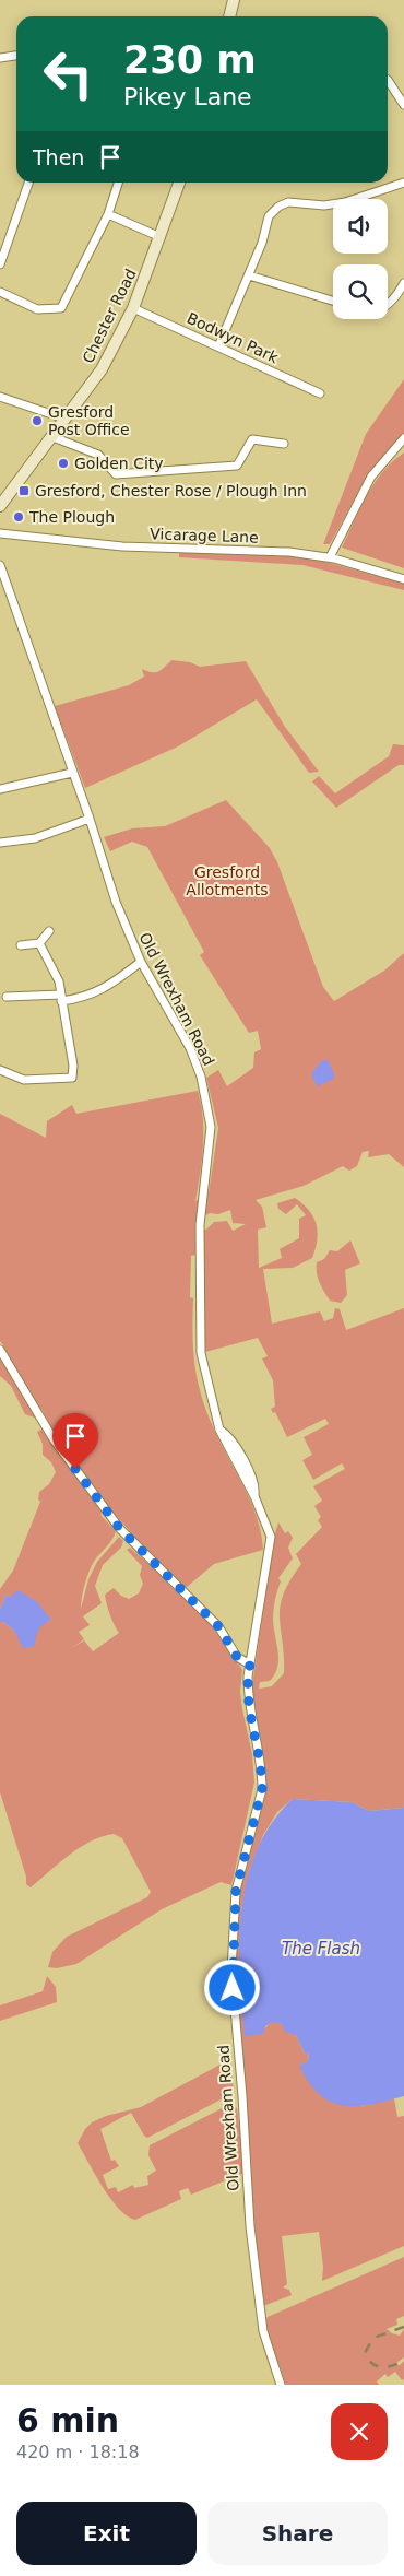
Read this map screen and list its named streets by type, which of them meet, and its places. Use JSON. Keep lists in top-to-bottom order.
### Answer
{
  "streets": {
    "main road": ["Chester Road"],
    "street": ["Bodwyn Park", "Vicarage Lane", "Old Wrexham Road"]
  },
  "crossings": [
    ["Chester Road", "Bodwyn Park"]
  ],
  "water": ["The Flash"],
  "parks": ["Gresford Allotments"],
  "places": {
    "other": ["Gresford Post Office", "Golden City", "The Plough"],
    "transit": ["Gresford, Chester Rose / Plough Inn"]
  },
  "page": {
    "turn": ["230 m", "Pikey Lane"],
    "then": "Then",
    "heading": ["6 min", "420 m · 18:18"],
    "buttons": ["Exit", "Share"]
  }
}
